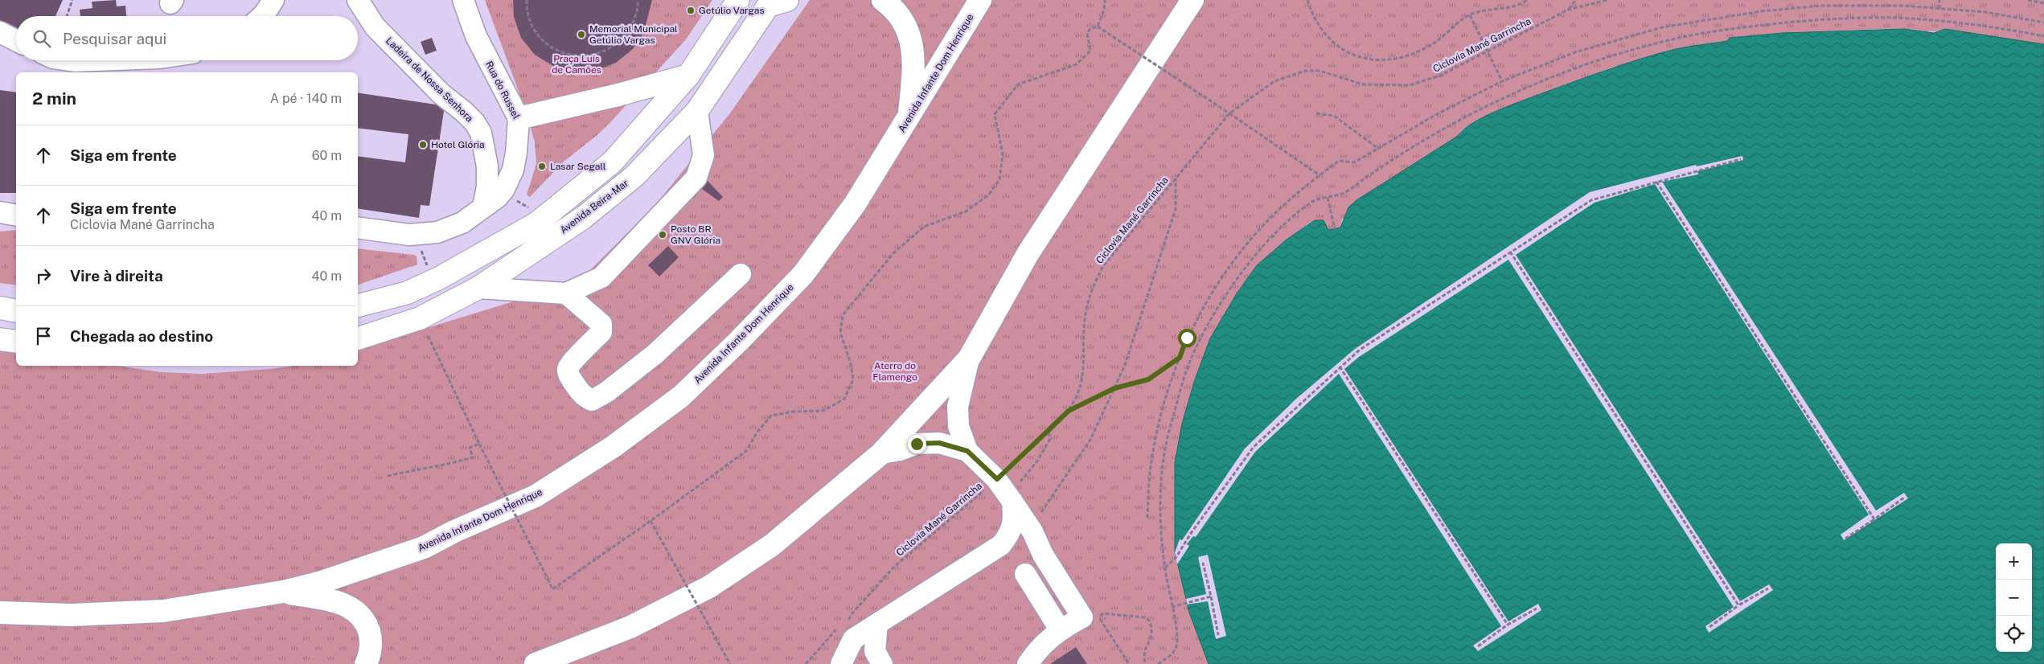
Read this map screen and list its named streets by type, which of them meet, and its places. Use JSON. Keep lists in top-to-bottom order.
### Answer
{
  "streets": {
    "main road": ["Avenida Infante Dom Henrique", "Avenida Beira-Mar"],
    "street": ["Ladeira de Nossa Senhora", "Rua do Russel"],
    "path": ["Ciclovia Mané Garrincha"]
  },
  "crossings": [
    ["Ladeira de Nossa Senhora", "Rua do Russel"]
  ],
  "parks": ["Praça Luís de Camões", "Aterro do Flamengo"],
  "places": [
    "Getúlio Vargas",
    "Memorial Municipal Getúlio Vargas",
    "Hotel Glória",
    "Lasar Segall",
    "Posto BR GNV Glória"
  ],
  "page": {
    "search": "Pesquisar aqui",
    "heading": ["2 min", "A pé · 140 m"],
    "list": [
      ["Siga em frente", "60 m"],
      ["Siga em frente", "Ciclovia Mané Garrincha", "40 m"],
      ["Vire à direita", "40 m"],
      "Chegada ao destino"
    ],
    "map_buttons": ["+", "−"]
  }
}
